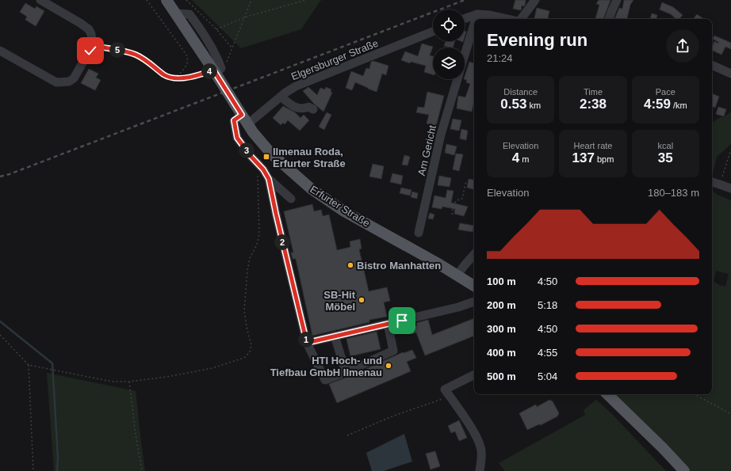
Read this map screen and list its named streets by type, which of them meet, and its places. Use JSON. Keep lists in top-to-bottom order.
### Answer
{
  "streets": {
    "main road": ["Erfurter Straße"],
    "street": ["Elgersburger Straße", "Am Gericht"]
  },
  "crossings": [
    ["Elgersburger Straße", "Erfurter Straße"]
  ],
  "places": {
    "transit": ["Ilmenau Roda, Erfurter Straße"],
    "other": ["Bistro Manhatten", "SB-Hit Möbel", "HTI Hoch- und Tiefbau GmbH Ilmenau"]
  },
  "page": {
    "heading": ["Evening run", "21:24"],
    "pins": [
      "5",
      "4",
      "3",
      "2",
      "1"
    ],
    "stats": [
      ["Distance", "0.53 km"],
      ["Time", "2:38"],
      ["Pace", "4:59 /km"],
      ["Elevation", "4 m"],
      ["Heart rate", "137 bpm"],
      ["kcal", "35"]
    ],
    "chart": ["Elevation", "180–183 m"],
    "list": [
      {
        "name": "100 m",
        "note": "4:50"
      },
      {
        "name": "200 m",
        "note": "5:18"
      },
      {
        "name": "300 m",
        "note": "4:50"
      },
      {
        "name": "400 m",
        "note": "4:55"
      },
      {
        "name": "500 m",
        "note": "5:04"
      }
    ]
  }
}
